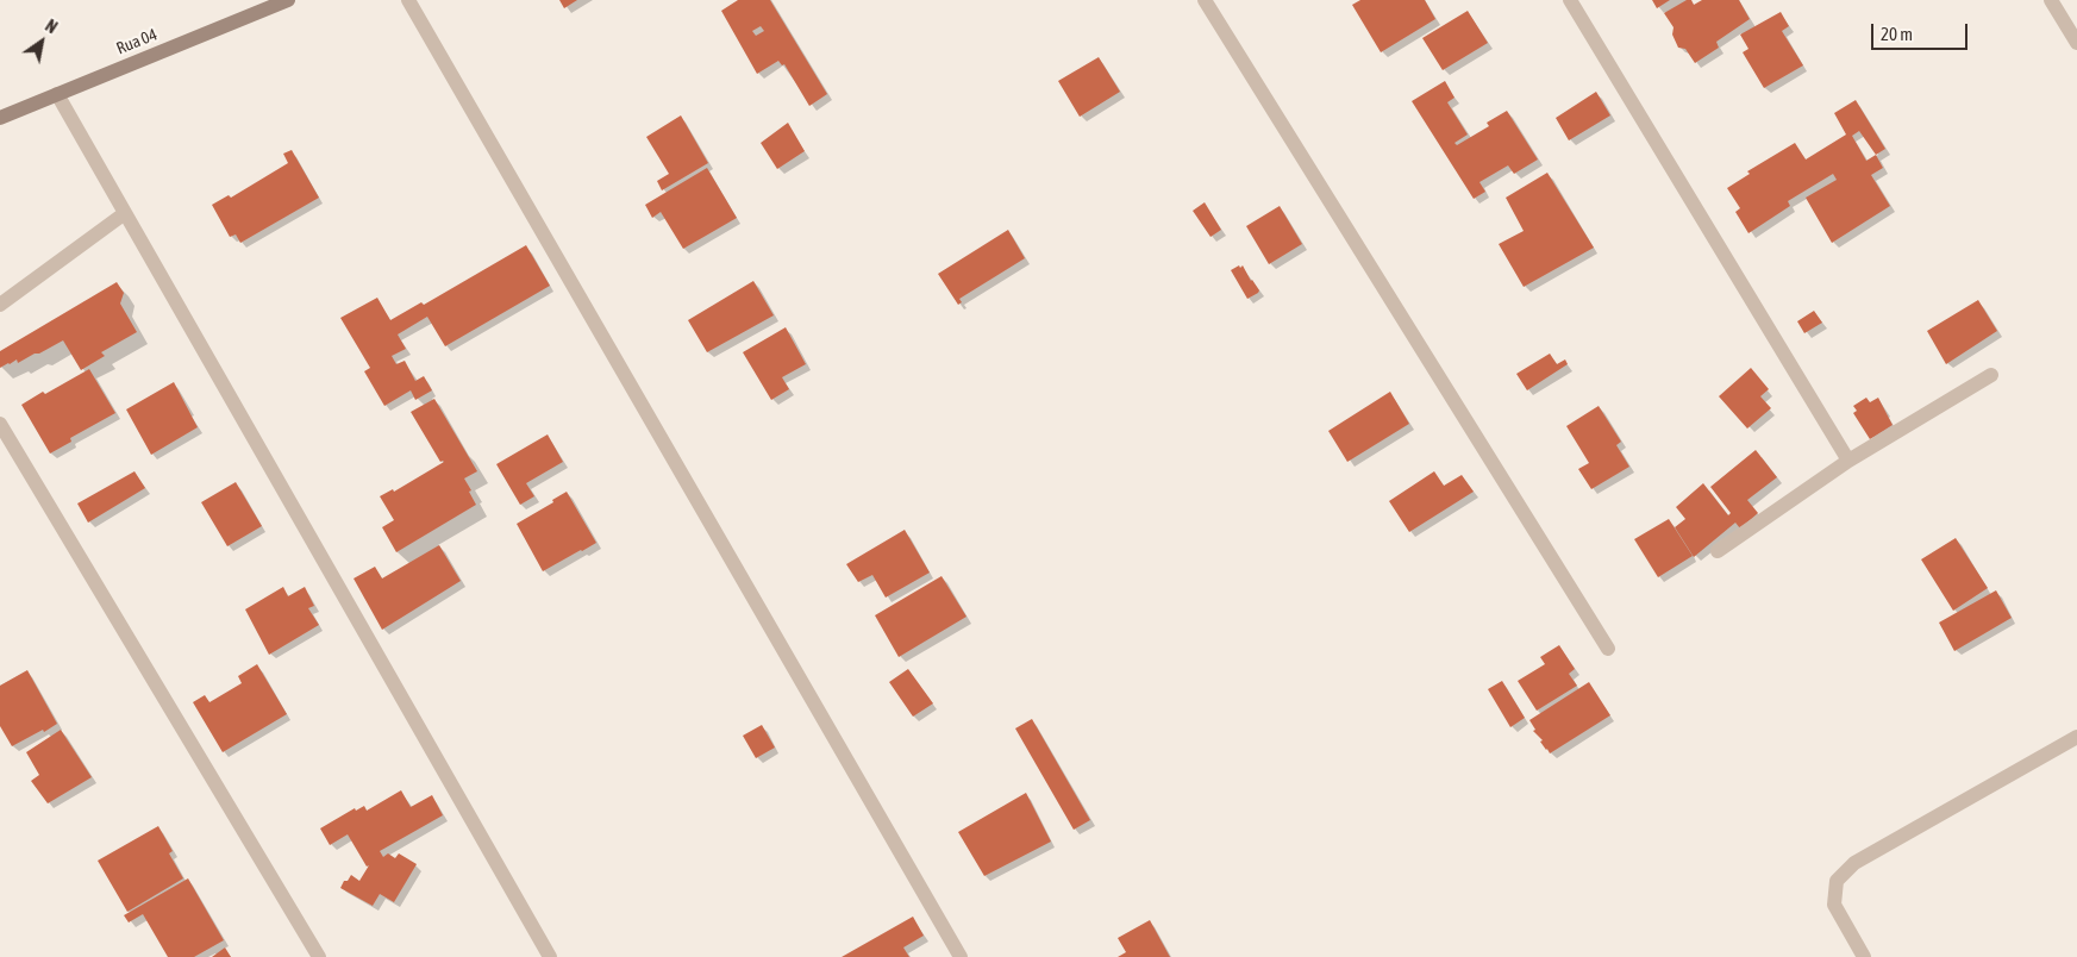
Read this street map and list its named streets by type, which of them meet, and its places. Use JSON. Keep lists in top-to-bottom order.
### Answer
{
  "streets": {
    "street": ["Rua 04"]
  },
  "scale_bar": "20 m",
  "north": "top right"
}
